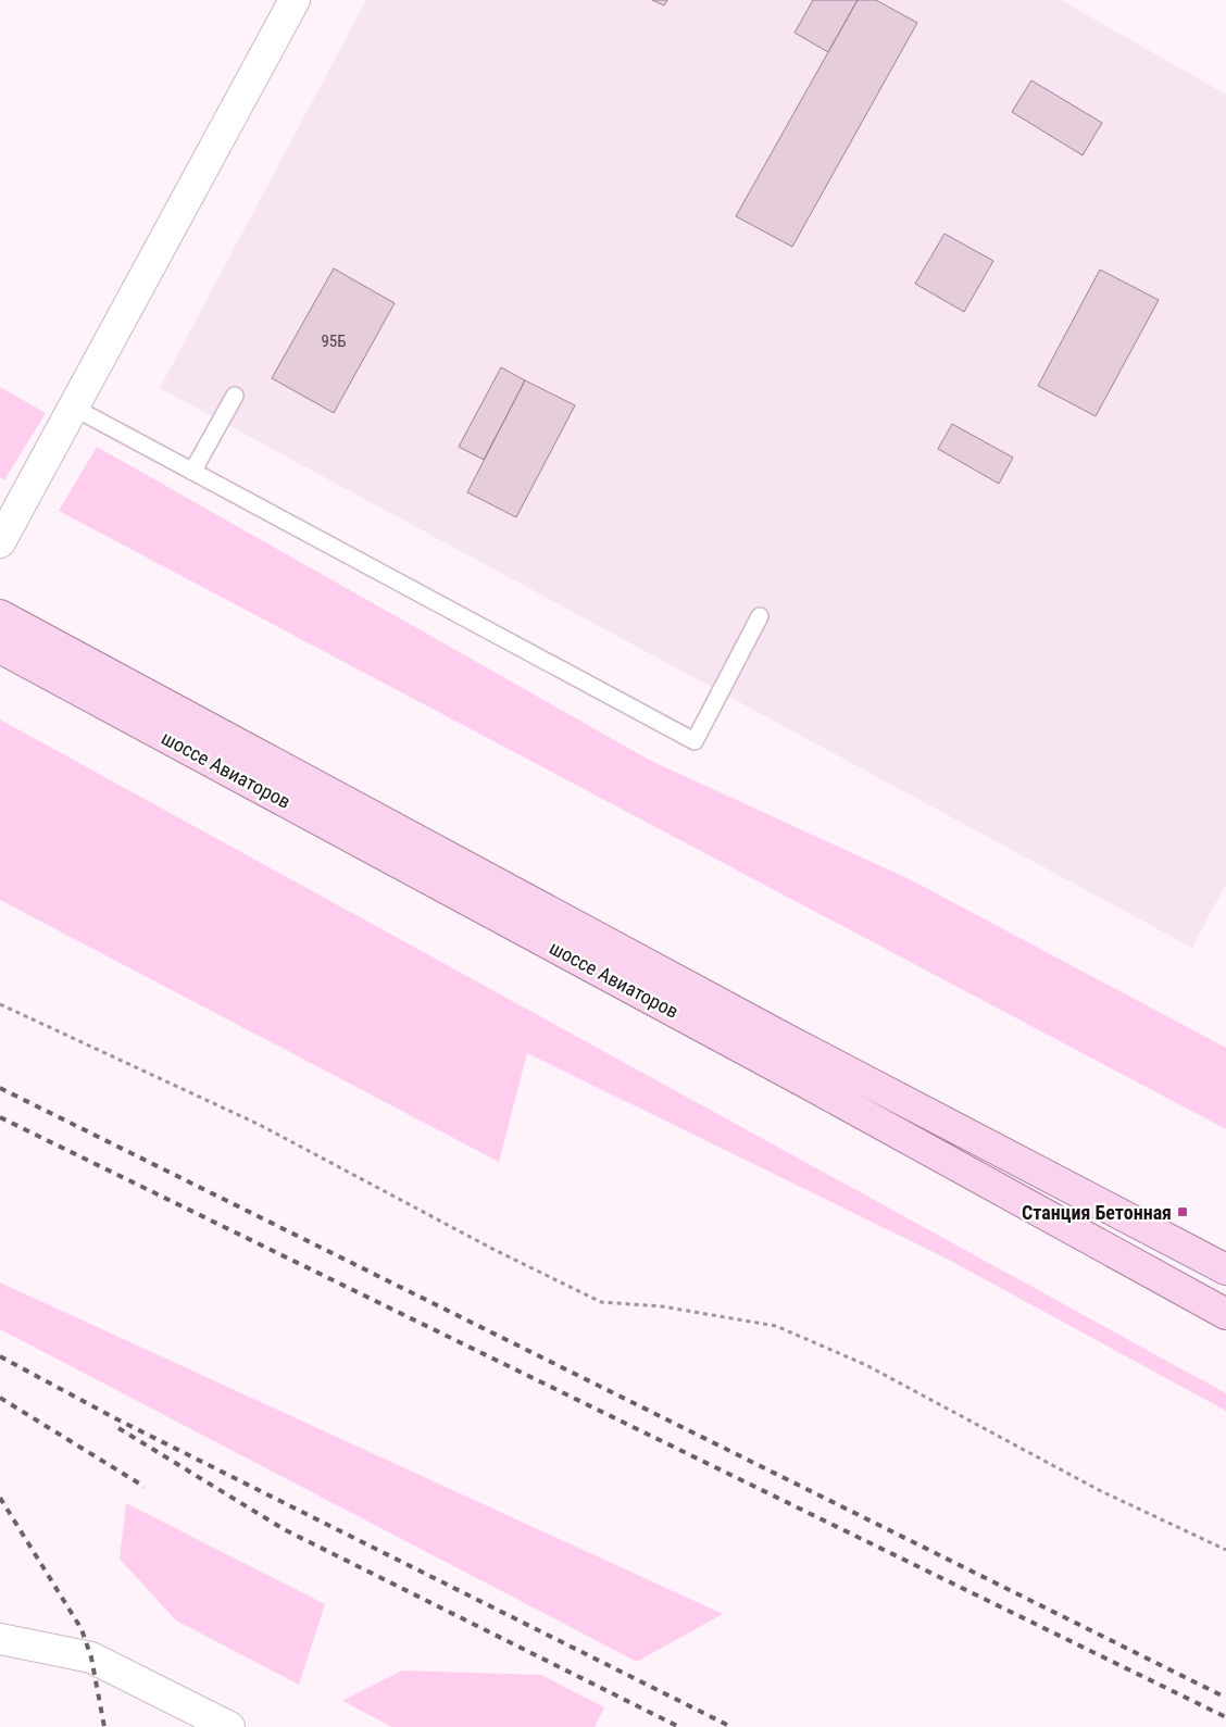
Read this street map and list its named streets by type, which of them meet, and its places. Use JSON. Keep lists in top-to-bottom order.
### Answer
{
  "streets": {
    "main road": ["шоссе Авиаторов"]
  },
  "places": {
    "transit": ["Станция Бетонная"]
  },
  "house_numbers": ["95Б"]
}
